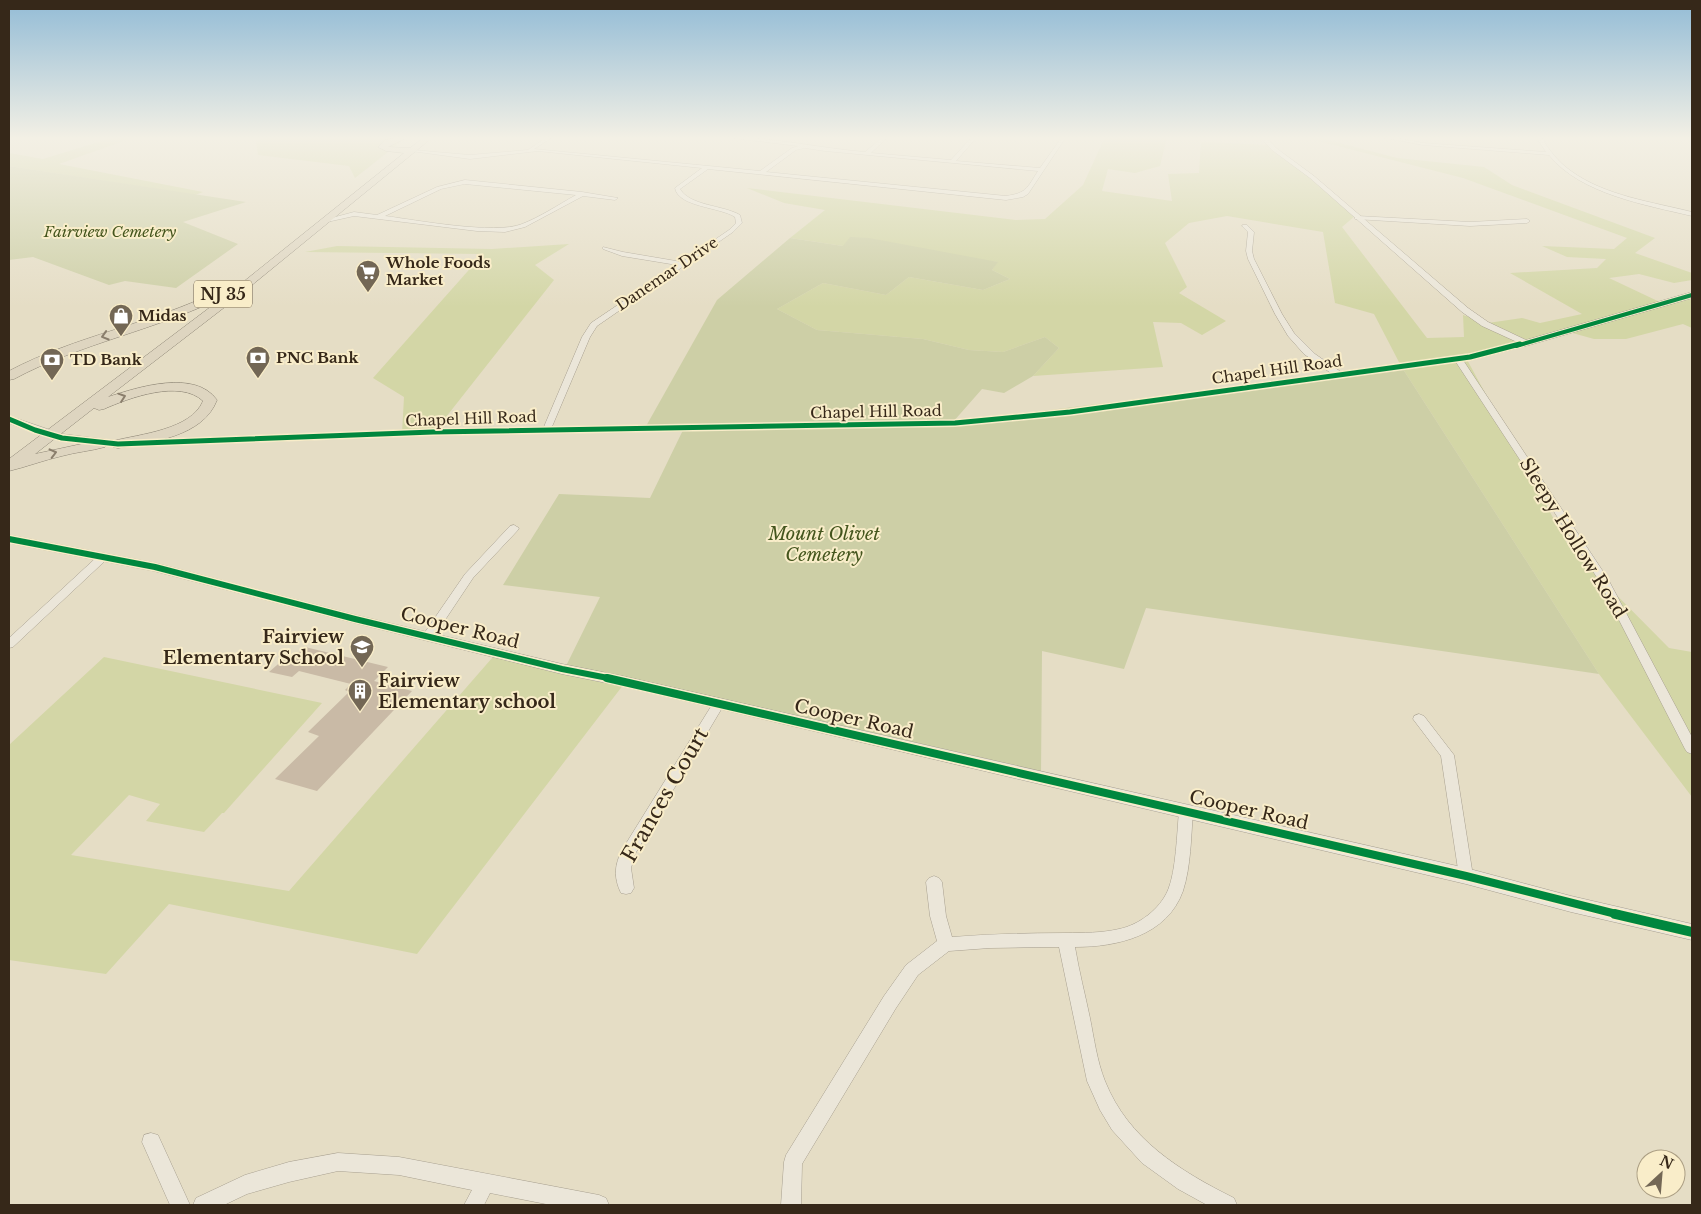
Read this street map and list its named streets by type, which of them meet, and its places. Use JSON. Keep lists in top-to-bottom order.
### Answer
{
  "streets": {
    "highway": ["NJ 35"],
    "street": [
      "Danemar Drive",
      "Chapel Hill Road",
      "Sleepy Hollow Road",
      "Cooper Road",
      "Frances Court"
    ]
  },
  "crossings": [
    ["Danemar Drive", "Chapel Hill Road"],
    ["NJ 35", "Chapel Hill Road"],
    ["Chapel Hill Road", "Sleepy Hollow Road"],
    ["Cooper Road", "Frances Court"]
  ],
  "parks": ["Fairview Cemetery", "Mount Olivet Cemetery"],
  "places": {
    "supermarket": ["Whole Foods Market"],
    "shop": ["Midas"],
    "bank": ["PNC Bank", "TD Bank"],
    "school or university": ["Fairview Elementary School"],
    "building": ["Fairview Elementary school"]
  },
  "north": "top right"
}
